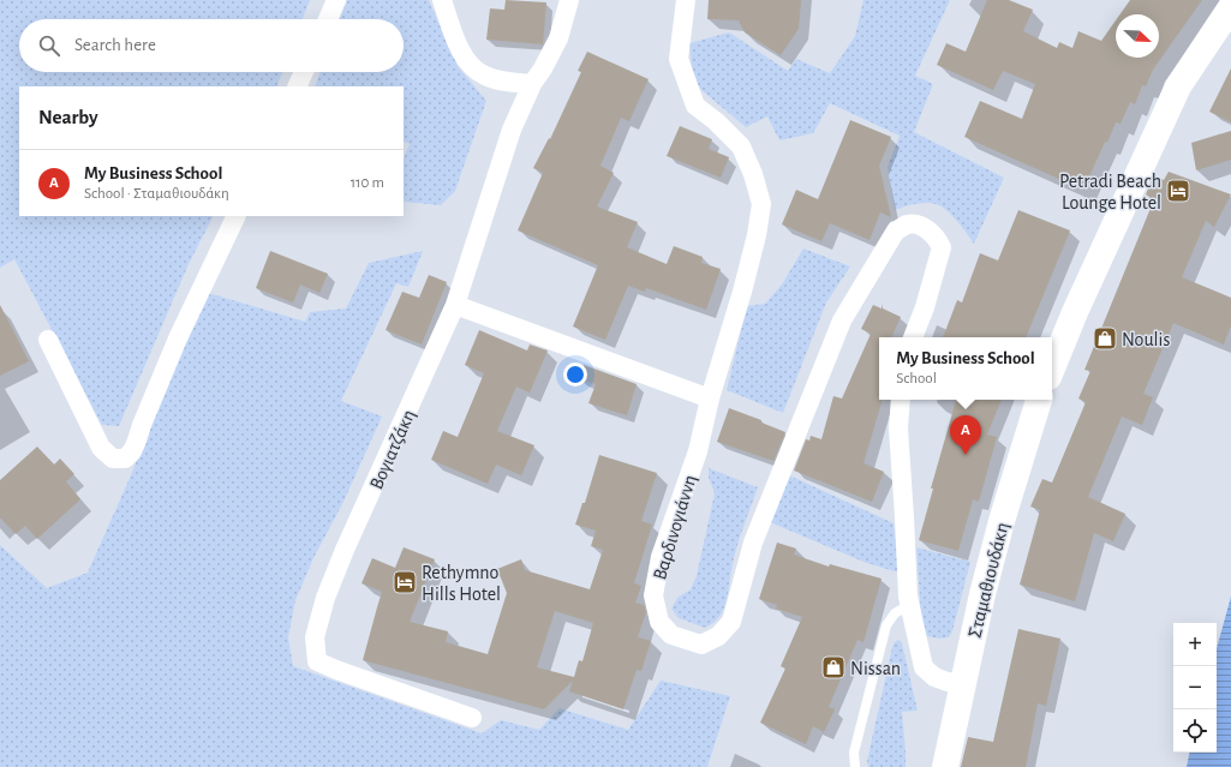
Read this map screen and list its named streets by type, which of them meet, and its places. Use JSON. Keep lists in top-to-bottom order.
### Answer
{
  "streets": {
    "main road": ["Σταμαθιουδάκη"],
    "street": ["Βογιατζάκη", "Βαρδινογιάννη"]
  },
  "places": {
    "hotel": ["Petradi Beach Lounge Hotel", "Rethymno Hills Hotel"],
    "shop": ["Noulis", "Nissan"]
  },
  "north": "bottom right",
  "page": {
    "search": "Search here",
    "heading": "Nearby",
    "list": [
      {
        "mark": "A",
        "name": "My Business School",
        "note": "School · Σταμαθιουδάκη",
        "value": "110 m"
      }
    ],
    "popup": ["My Business School", "School"],
    "pins": "A",
    "map_buttons": ["+", "−"]
  }
}
